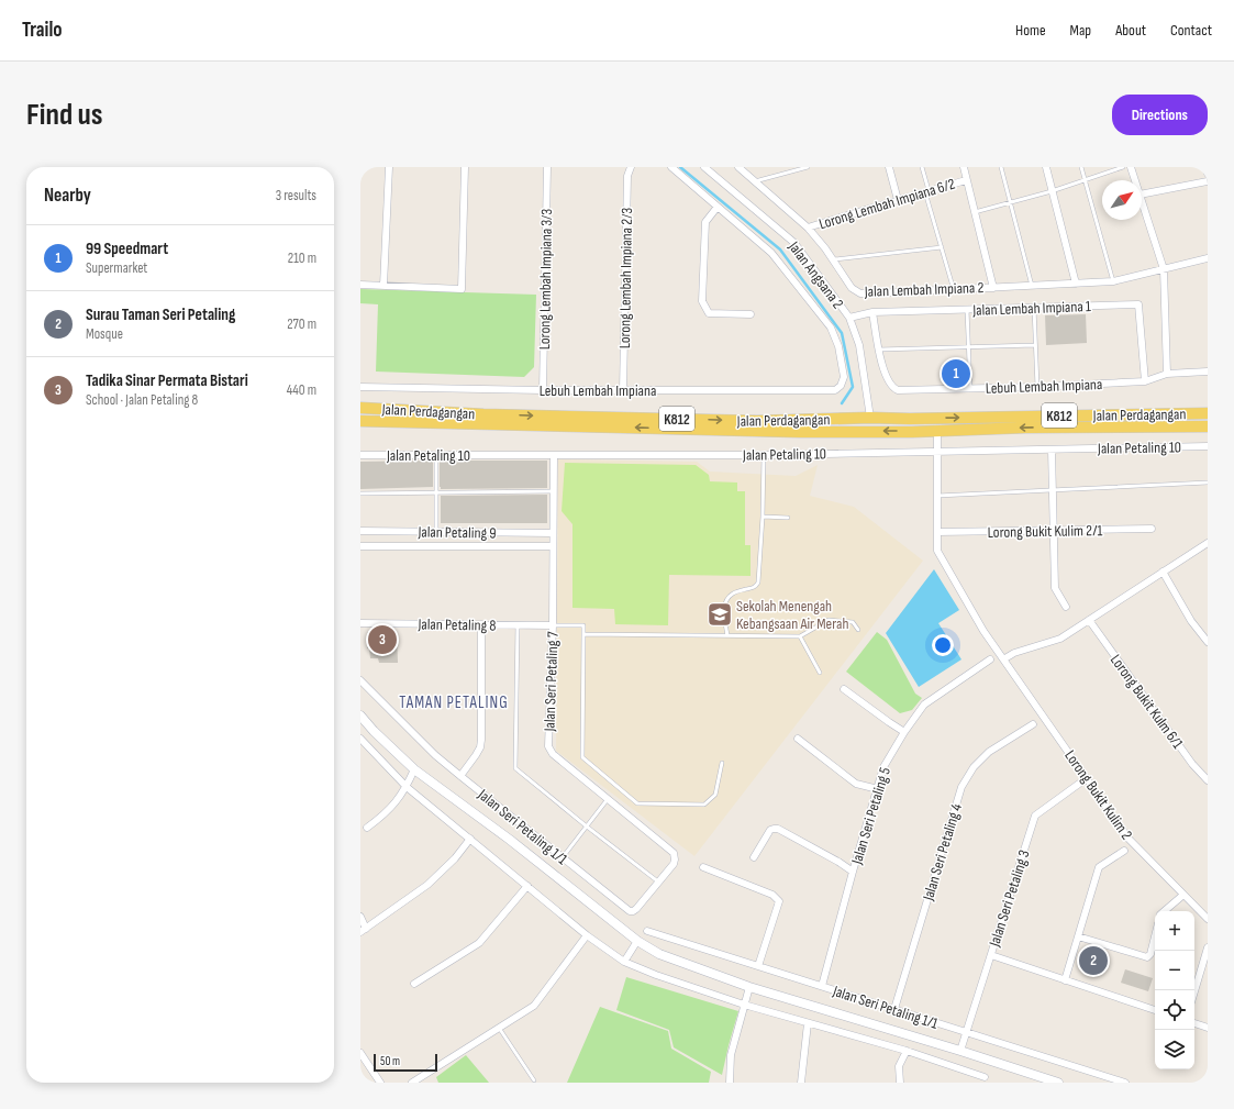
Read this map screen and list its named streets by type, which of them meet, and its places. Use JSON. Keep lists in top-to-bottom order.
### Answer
{
  "streets": {
    "main road": ["Jalan Perdagangan", "K812"],
    "street": [
      "Lorong Lembah Impiana 6/2",
      "Jalan Angsana 2",
      "Lorong Lembah Impiana 2/3",
      "Lorong Lembah Impiana 3/3",
      "Jalan Lembah Impiana 2",
      "Jalan Lembah Impiana 1",
      "Lebuh Lembah Impiana",
      "Jalan Petaling 10",
      "Lorong Bukit Kulim 2/1",
      "Jalan Petaling 9",
      "Jalan Petaling 8",
      "Jalan Seri Petaling 7",
      "Lorong Bukit Kulm 6/1",
      "Lorong Bukit Kulim 2",
      "Jalan Seri Petaling 5",
      "Jalan Seri Petaling 1/1",
      "Jalan Seri Petaling 4",
      "Jalan Seri Petaling 3"
    ]
  },
  "crossings": [
    ["Lorong Lembah Impiana 6/2", "Jalan Lembah Impiana 2"],
    ["Jalan Angsana 2", "Jalan Lembah Impiana 1"],
    ["Jalan Angsana 2", "Jalan Perdagangan"],
    ["Lorong Lembah Impiana 2/3", "Lebuh Lembah Impiana"],
    ["Lorong Lembah Impiana 3/3", "Lebuh Lembah Impiana"],
    ["Jalan Lembah Impiana 1", "Lebuh Lembah Impiana"],
    ["Jalan Perdagangan", "Lorong Bukit Kulim 2"],
    ["Jalan Petaling 10", "Jalan Seri Petaling 7"],
    ["Jalan Petaling 10", "Lorong Bukit Kulim 2"],
    ["Lorong Bukit Kulim 2/1", "Lorong Bukit Kulim 2"],
    ["Jalan Petaling 9", "Jalan Seri Petaling 7"],
    ["Jalan Petaling 8", "Jalan Seri Petaling 7"],
    ["Jalan Seri Petaling 7", "Jalan Seri Petaling 1/1"],
    ["Jalan Seri Petaling 5", "Jalan Seri Petaling 1/1"],
    ["Jalan Seri Petaling 1/1", "Jalan Seri Petaling 4"],
    ["Jalan Seri Petaling 1/1", "Jalan Seri Petaling 3"]
  ],
  "districts": ["TAMAN PETALING"],
  "places": {
    "school or university": ["Sekolah Menengah Kebangsaan Air Merah"]
  },
  "scale_bar": "50 m",
  "north": "top right",
  "page": {
    "header": "Trailo",
    "nav": [
      "Home",
      "Map",
      "About",
      "Contact"
    ],
    "buttons": "Directions",
    "title": "Find us",
    "heading": ["Nearby", "3 results"],
    "list": [
      {
        "mark": "1",
        "name": "99 Speedmart",
        "note": "Supermarket",
        "value": "210 m"
      },
      {
        "mark": "2",
        "name": "Surau Taman Seri Petaling",
        "note": "Mosque",
        "value": "270 m"
      },
      {
        "mark": "3",
        "name": "Tadika Sinar Permata Bistari",
        "note": "School · Jalan Petaling 8",
        "value": "440 m"
      }
    ],
    "pins": ["1", "3", "2"],
    "map_buttons": ["+", "−"],
    "scale": "50 m"
  }
}
